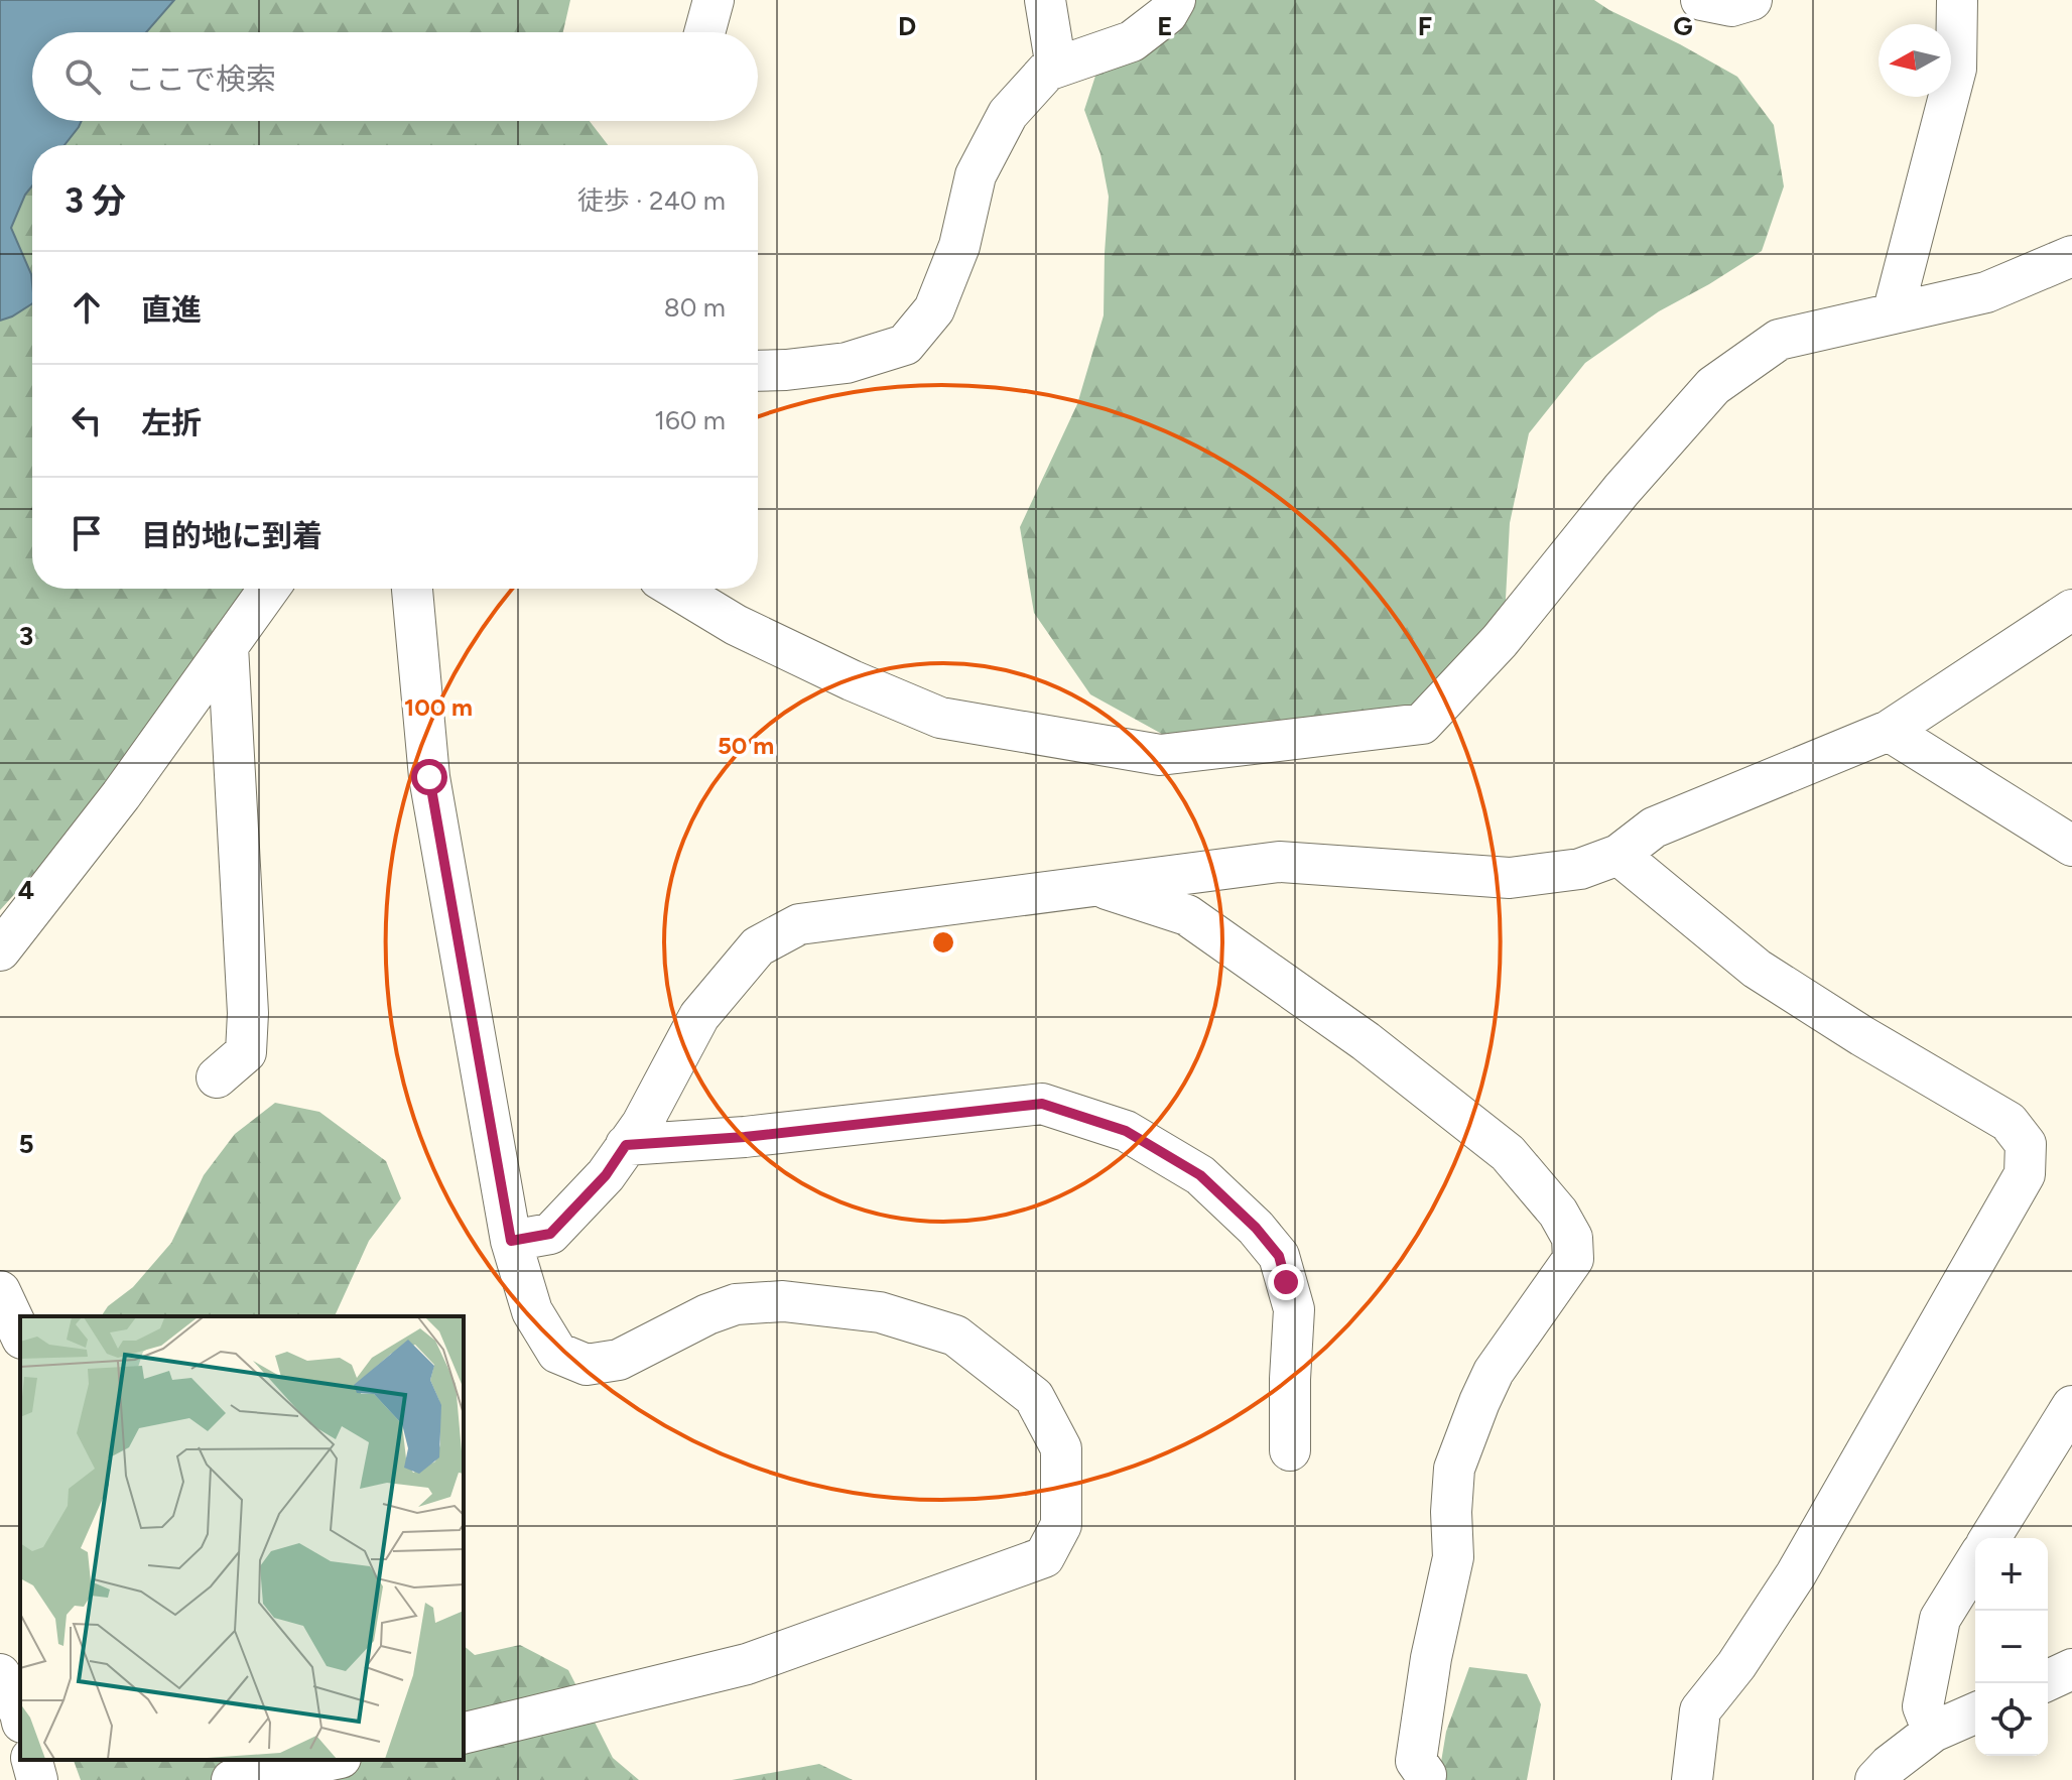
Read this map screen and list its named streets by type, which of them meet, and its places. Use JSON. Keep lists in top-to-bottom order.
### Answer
{
  "north": "left",
  "page": {
    "search": "ここで検索",
    "heading": ["3 分", "徒歩 · 240 m"],
    "list": [
      ["直進", "80 m"],
      ["左折", "160 m"],
      "目的地に到着"
    ],
    "map_buttons": ["+", "−"]
  },
  "grid": {
    "columns": [
      "D",
      "E",
      "F",
      "G"
    ],
    "rows": ["3", "4", "5"]
  },
  "rings": ["100 m", "50 m"]
}
